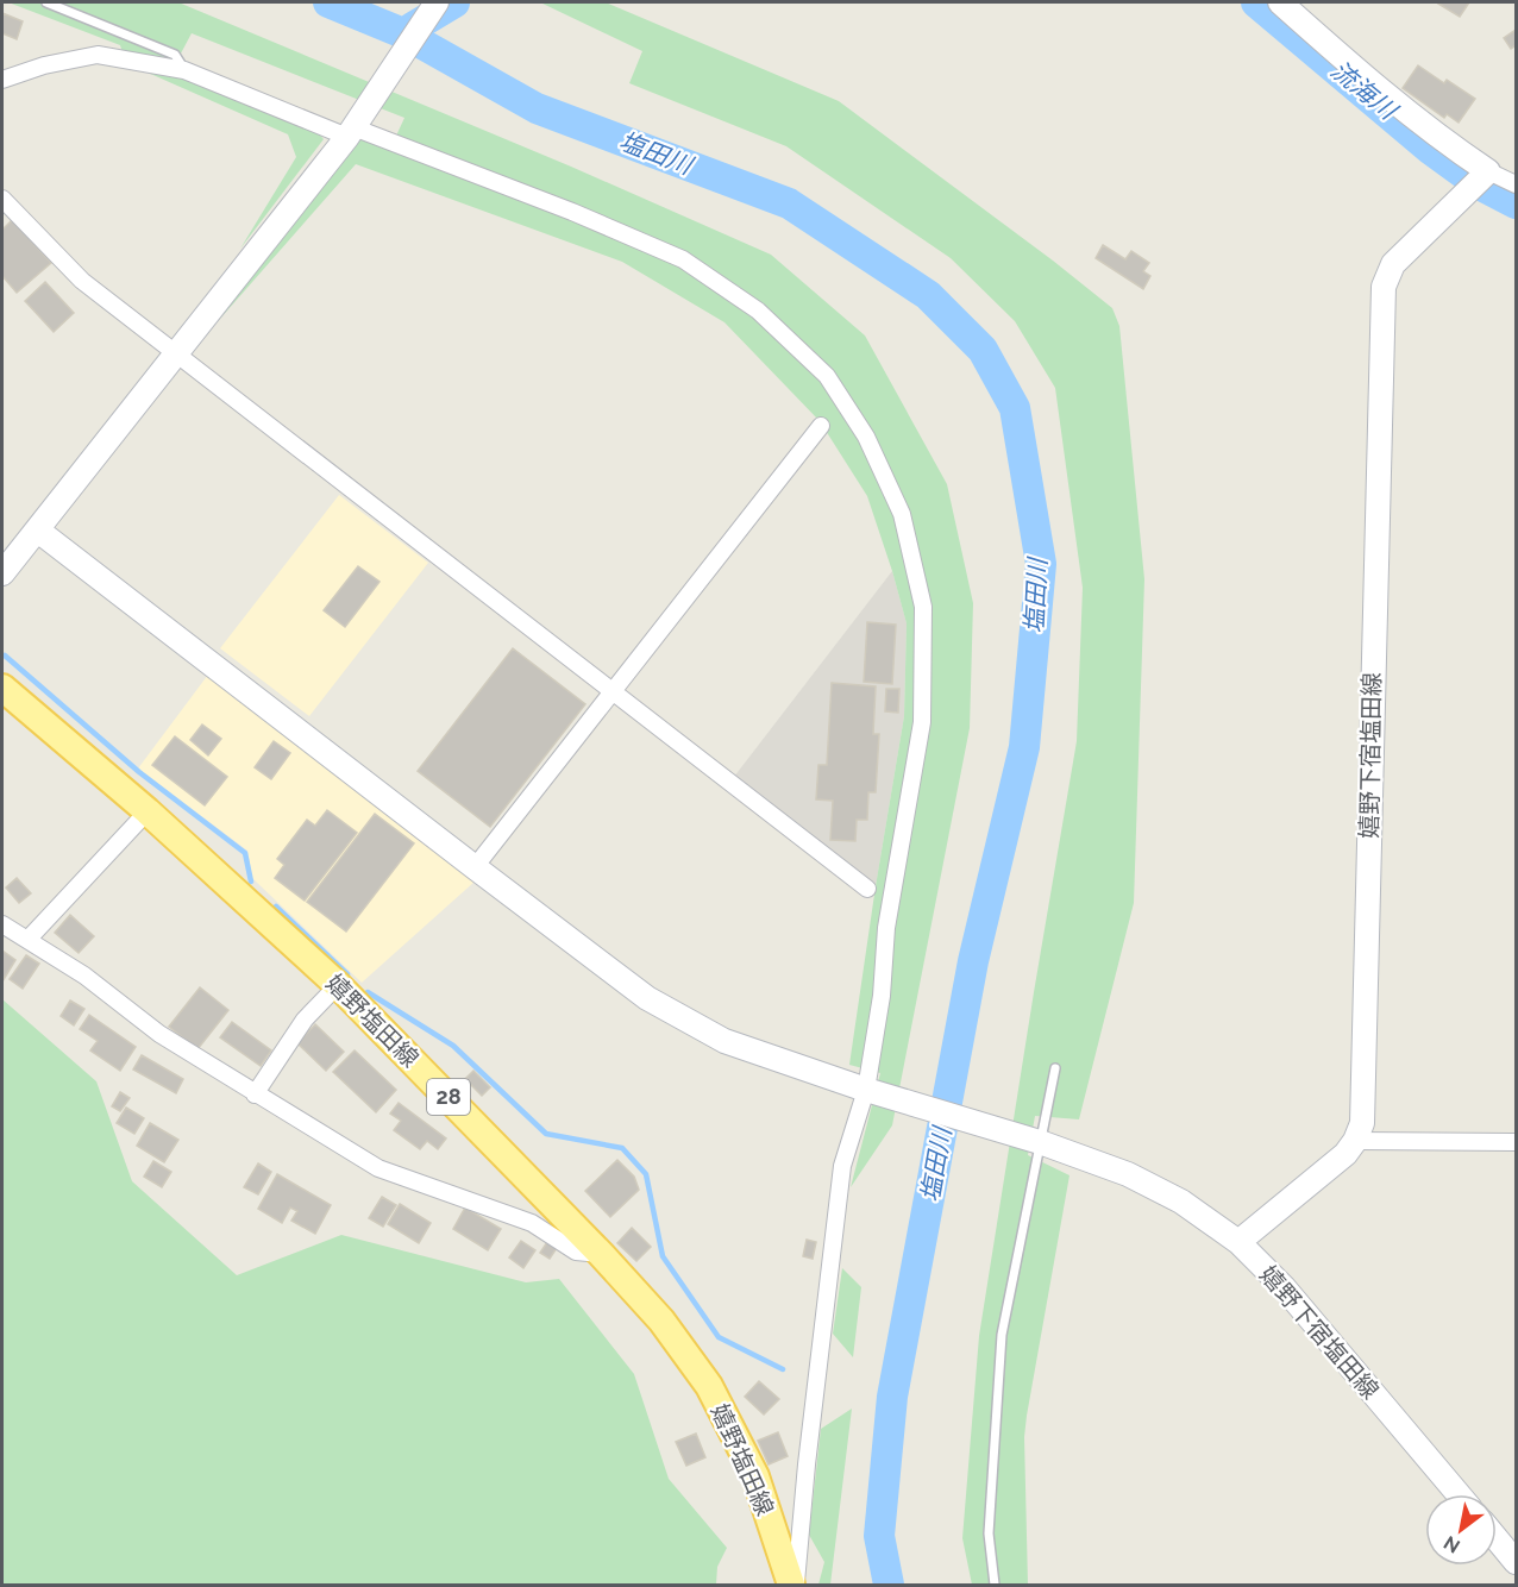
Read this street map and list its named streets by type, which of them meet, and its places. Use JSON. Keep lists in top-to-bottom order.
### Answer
{
  "streets": {
    "main road": ["嬉野塩田線", "28"],
    "street": ["嬉野下宿塩田線"]
  },
  "water": ["流海川", "塩田川"],
  "north": "bottom left"
}
